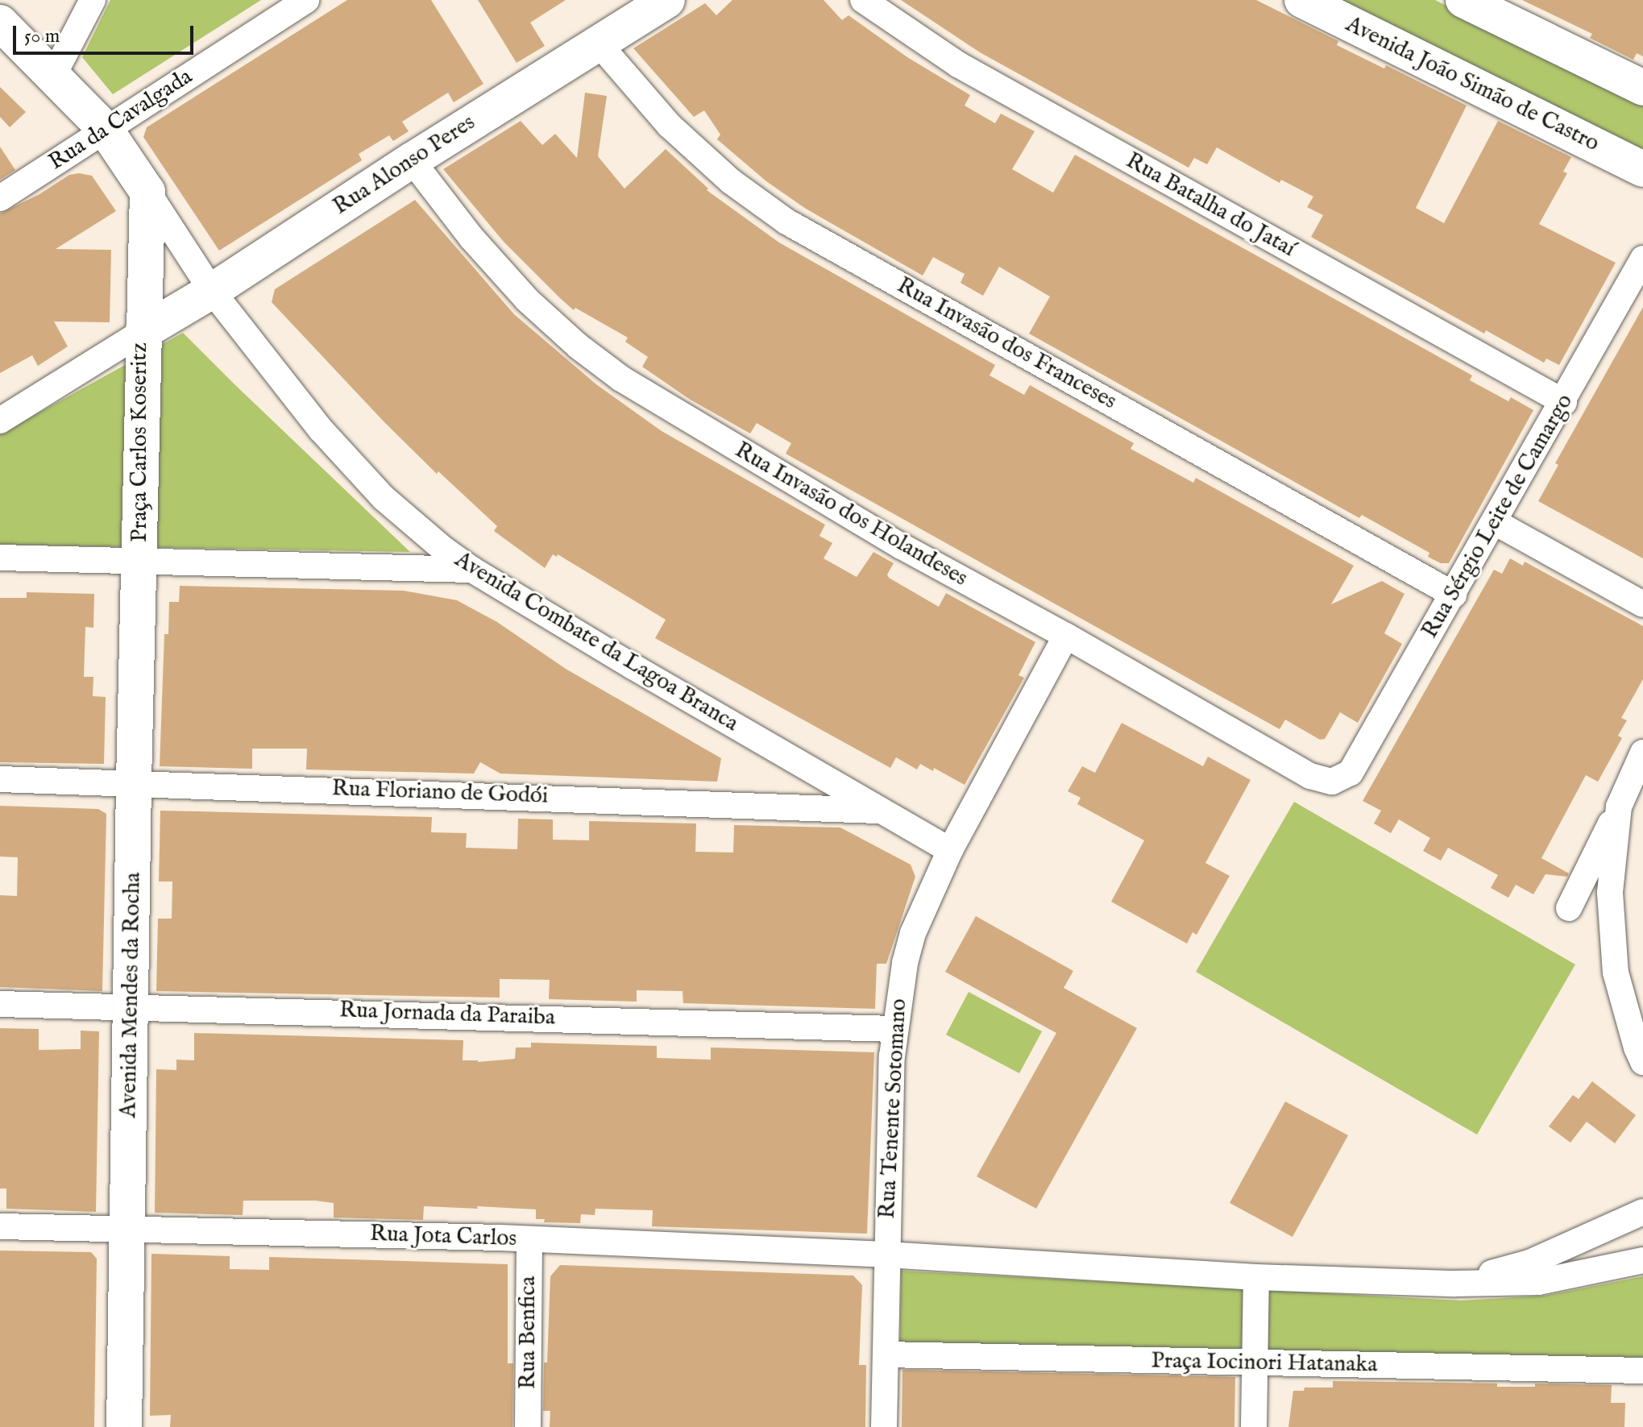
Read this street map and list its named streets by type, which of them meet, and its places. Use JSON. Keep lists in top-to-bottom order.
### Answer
{
  "streets": {
    "street": [
      "Avenida João Simão de Castro",
      "Rua da Cavalgada",
      "Rua Alonso Peres",
      "Rua Batalha do Jataí",
      "Rua Invasão dos Franceses",
      "Praça Carlos Koseritz",
      "Rua Invasão dos Holandeses",
      "Rua Sérgio Leite de Camargo",
      "Avenida Combate da Lagoa Branca",
      "Rua Floriano de Godói",
      "Avenida Mendes da Rocha",
      "Rua Jornada da Paraiba",
      "Rua Tenente Sotomano",
      "Rua Jota Carlos",
      "Rua Benfica",
      "Praça Iocinori Hatanaka"
    ]
  },
  "crossings": [
    ["Rua Alonso Peres", "Rua Invasão dos Franceses"],
    ["Rua Alonso Peres", "Praça Carlos Koseritz"],
    ["Rua Alonso Peres", "Rua Invasão dos Holandeses"],
    ["Rua Alonso Peres", "Avenida Combate da Lagoa Branca"],
    ["Rua Batalha do Jataí", "Rua Sérgio Leite de Camargo"],
    ["Rua Invasão dos Franceses", "Rua Sérgio Leite de Camargo"],
    ["Praça Carlos Koseritz", "Avenida Combate da Lagoa Branca"],
    ["Praça Carlos Koseritz", "Avenida Mendes da Rocha"],
    ["Rua Invasão dos Holandeses", "Rua Sérgio Leite de Camargo"],
    ["Rua Invasão dos Holandeses", "Rua Tenente Sotomano"],
    ["Avenida Combate da Lagoa Branca", "Rua Floriano de Godói"],
    ["Avenida Combate da Lagoa Branca", "Rua Tenente Sotomano"],
    ["Rua Floriano de Godói", "Avenida Mendes da Rocha"],
    ["Avenida Mendes da Rocha", "Rua Jornada da Paraiba"],
    ["Avenida Mendes da Rocha", "Rua Jota Carlos"],
    ["Rua Jornada da Paraiba", "Rua Tenente Sotomano"],
    ["Rua Tenente Sotomano", "Rua Jota Carlos"],
    ["Rua Tenente Sotomano", "Praça Iocinori Hatanaka"],
    ["Rua Jota Carlos", "Rua Benfica"]
  ],
  "scale_bar": "50 m"
}
